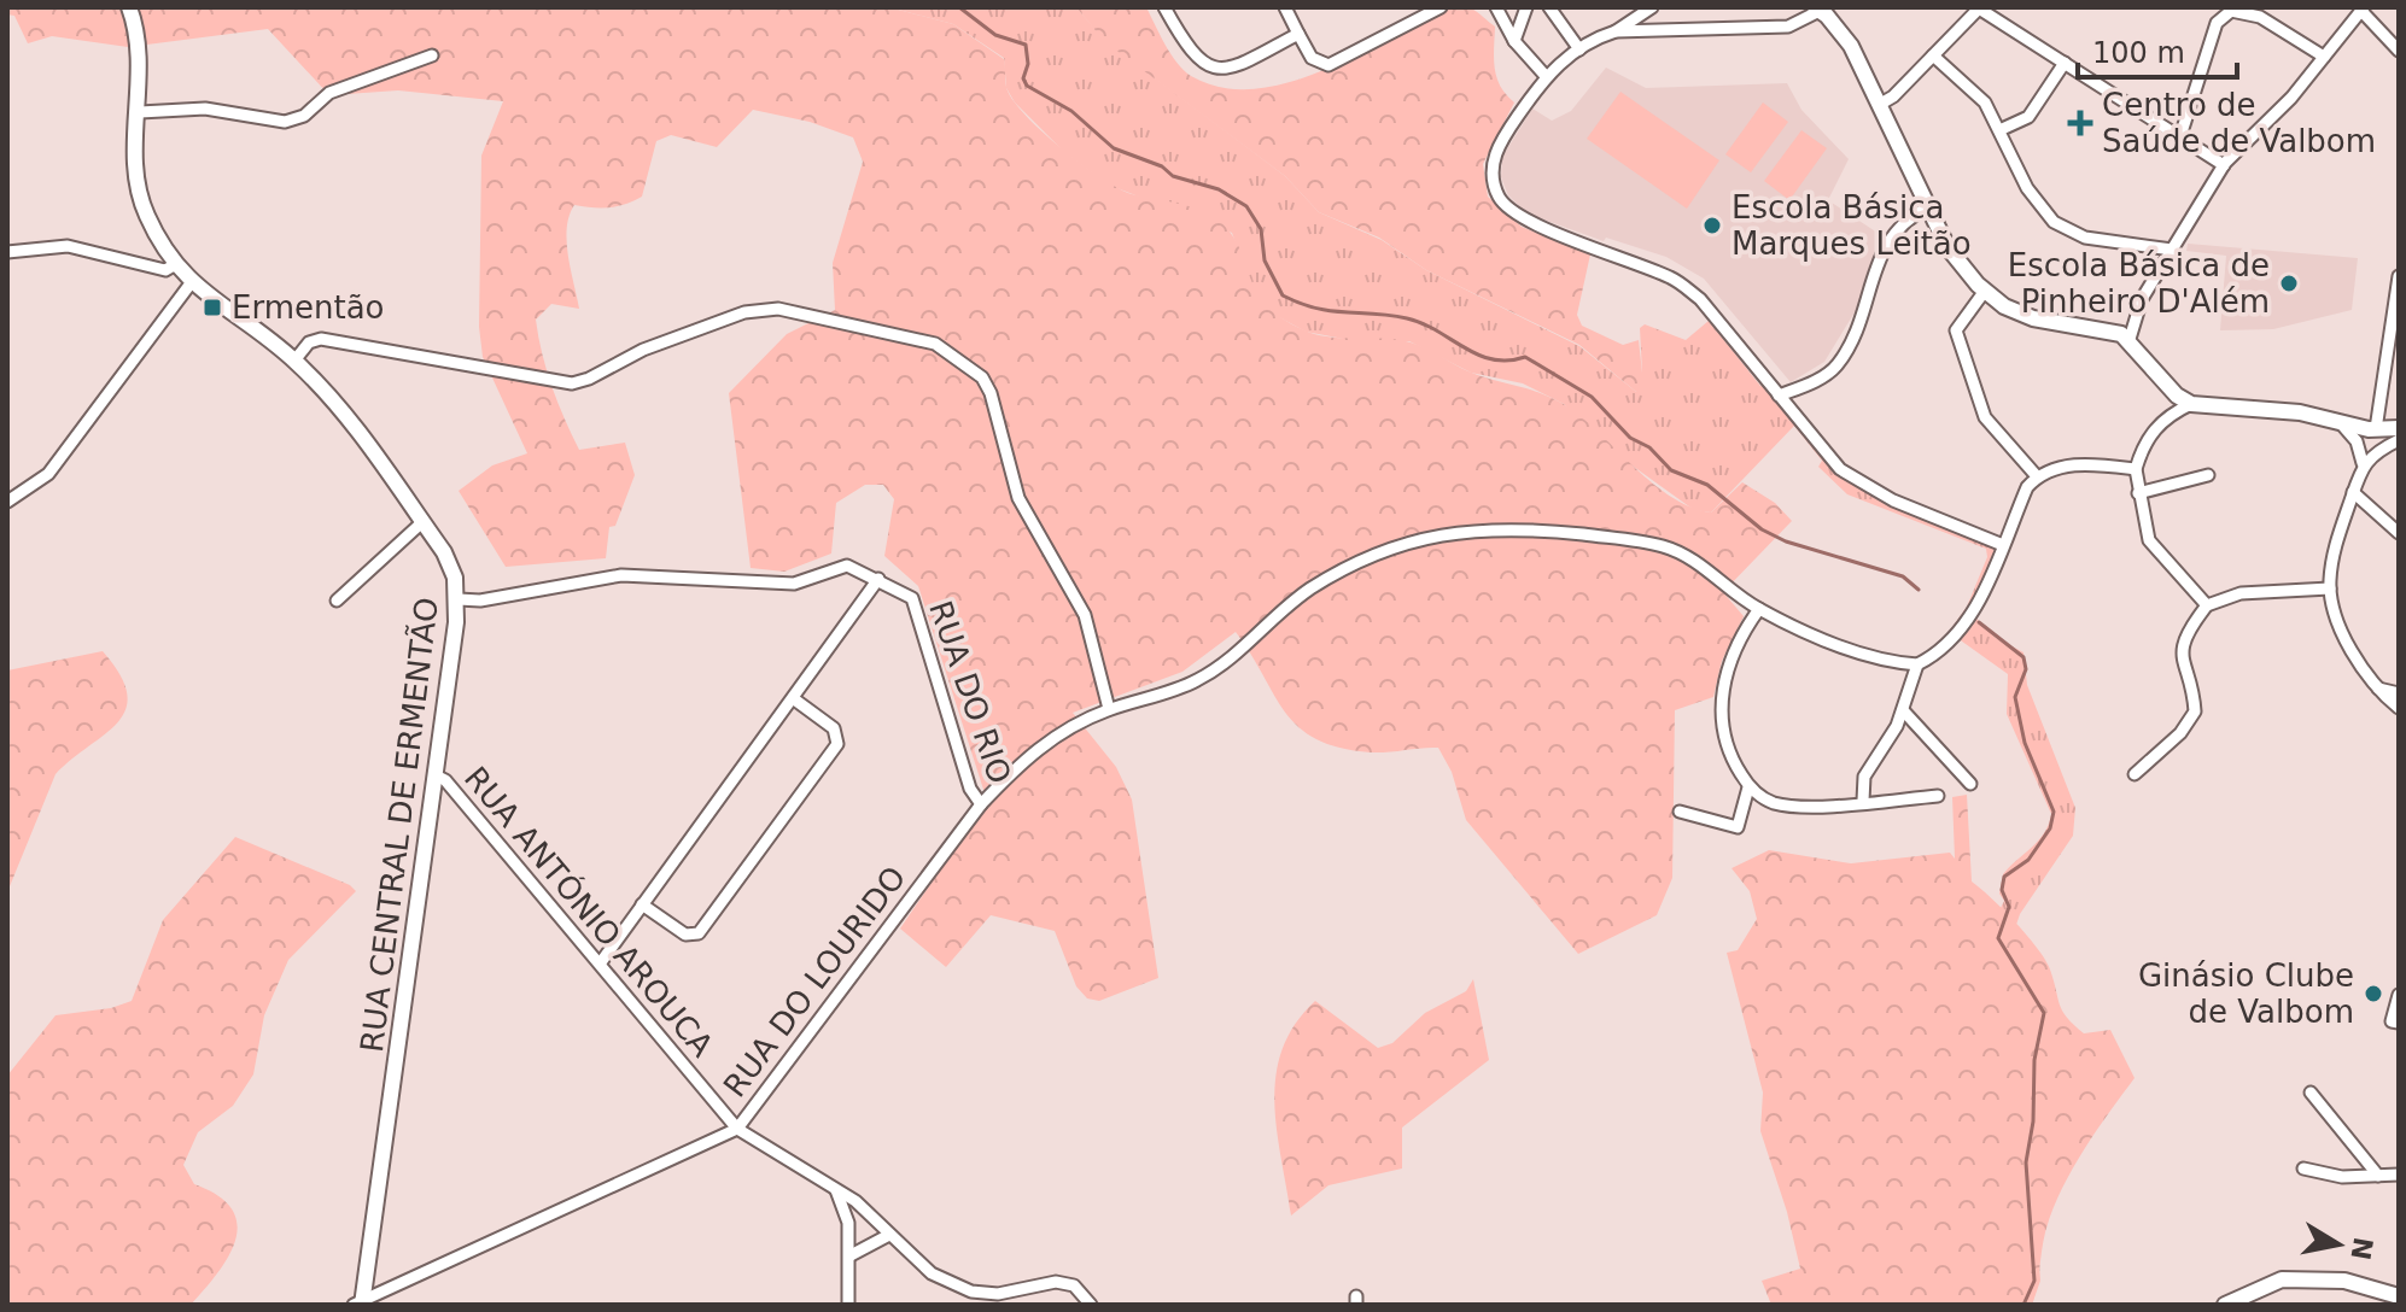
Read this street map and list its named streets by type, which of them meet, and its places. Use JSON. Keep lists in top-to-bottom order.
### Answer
{
  "streets": {
    "street": [
      "RUA DO RIO",
      "RUA CENTRAL DE ERMENTÃO",
      "RUA ANTÓNIO AROUCA",
      "RUA DO LOURIDO"
    ]
  },
  "crossings": [
    ["RUA DO RIO", "RUA CENTRAL DE ERMENTÃO"],
    ["RUA DO RIO", "RUA DO LOURIDO"],
    ["RUA CENTRAL DE ERMENTÃO", "RUA ANTÓNIO AROUCA"],
    ["RUA CENTRAL DE ERMENTÃO", "RUA DO LOURIDO"],
    ["RUA ANTÓNIO AROUCA", "RUA DO LOURIDO"]
  ],
  "places": {
    "health": ["Centro de Saúde de Valbom"],
    "other": ["Escola Básica Marques Leitão", "Escola Básica de Pinheiro D'Além", "Ginásio Clube de Valbom"],
    "transit": ["Ermentão"]
  },
  "scale_bar": "100 m",
  "north": "right"
}
